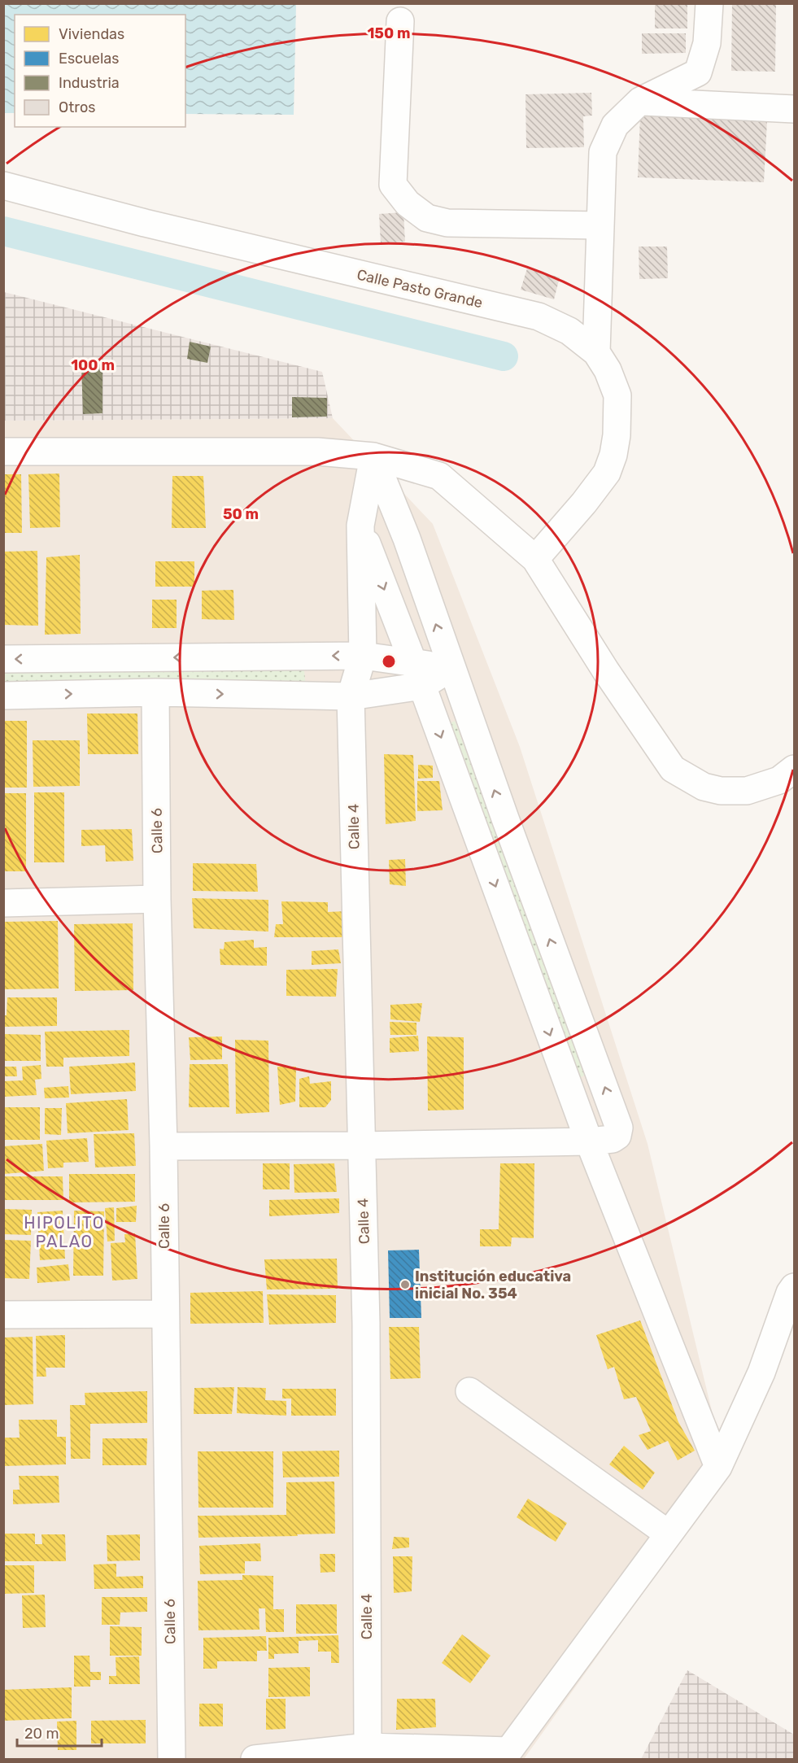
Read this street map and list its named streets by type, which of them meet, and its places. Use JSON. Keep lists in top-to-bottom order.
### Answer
{
  "streets": {
    "street": ["Calle Pasto Grande", "Calle 4", "Calle 6"]
  },
  "districts": ["HIPOLITO PALAO"],
  "places": ["Institución educativa inicial No. 354"],
  "legend": [
    "Viviendas",
    "Escuelas",
    "Industria",
    "Otros"
  ],
  "scale_bar": "20 m",
  "rings": ["150 m", "100 m", "50 m"]
}
